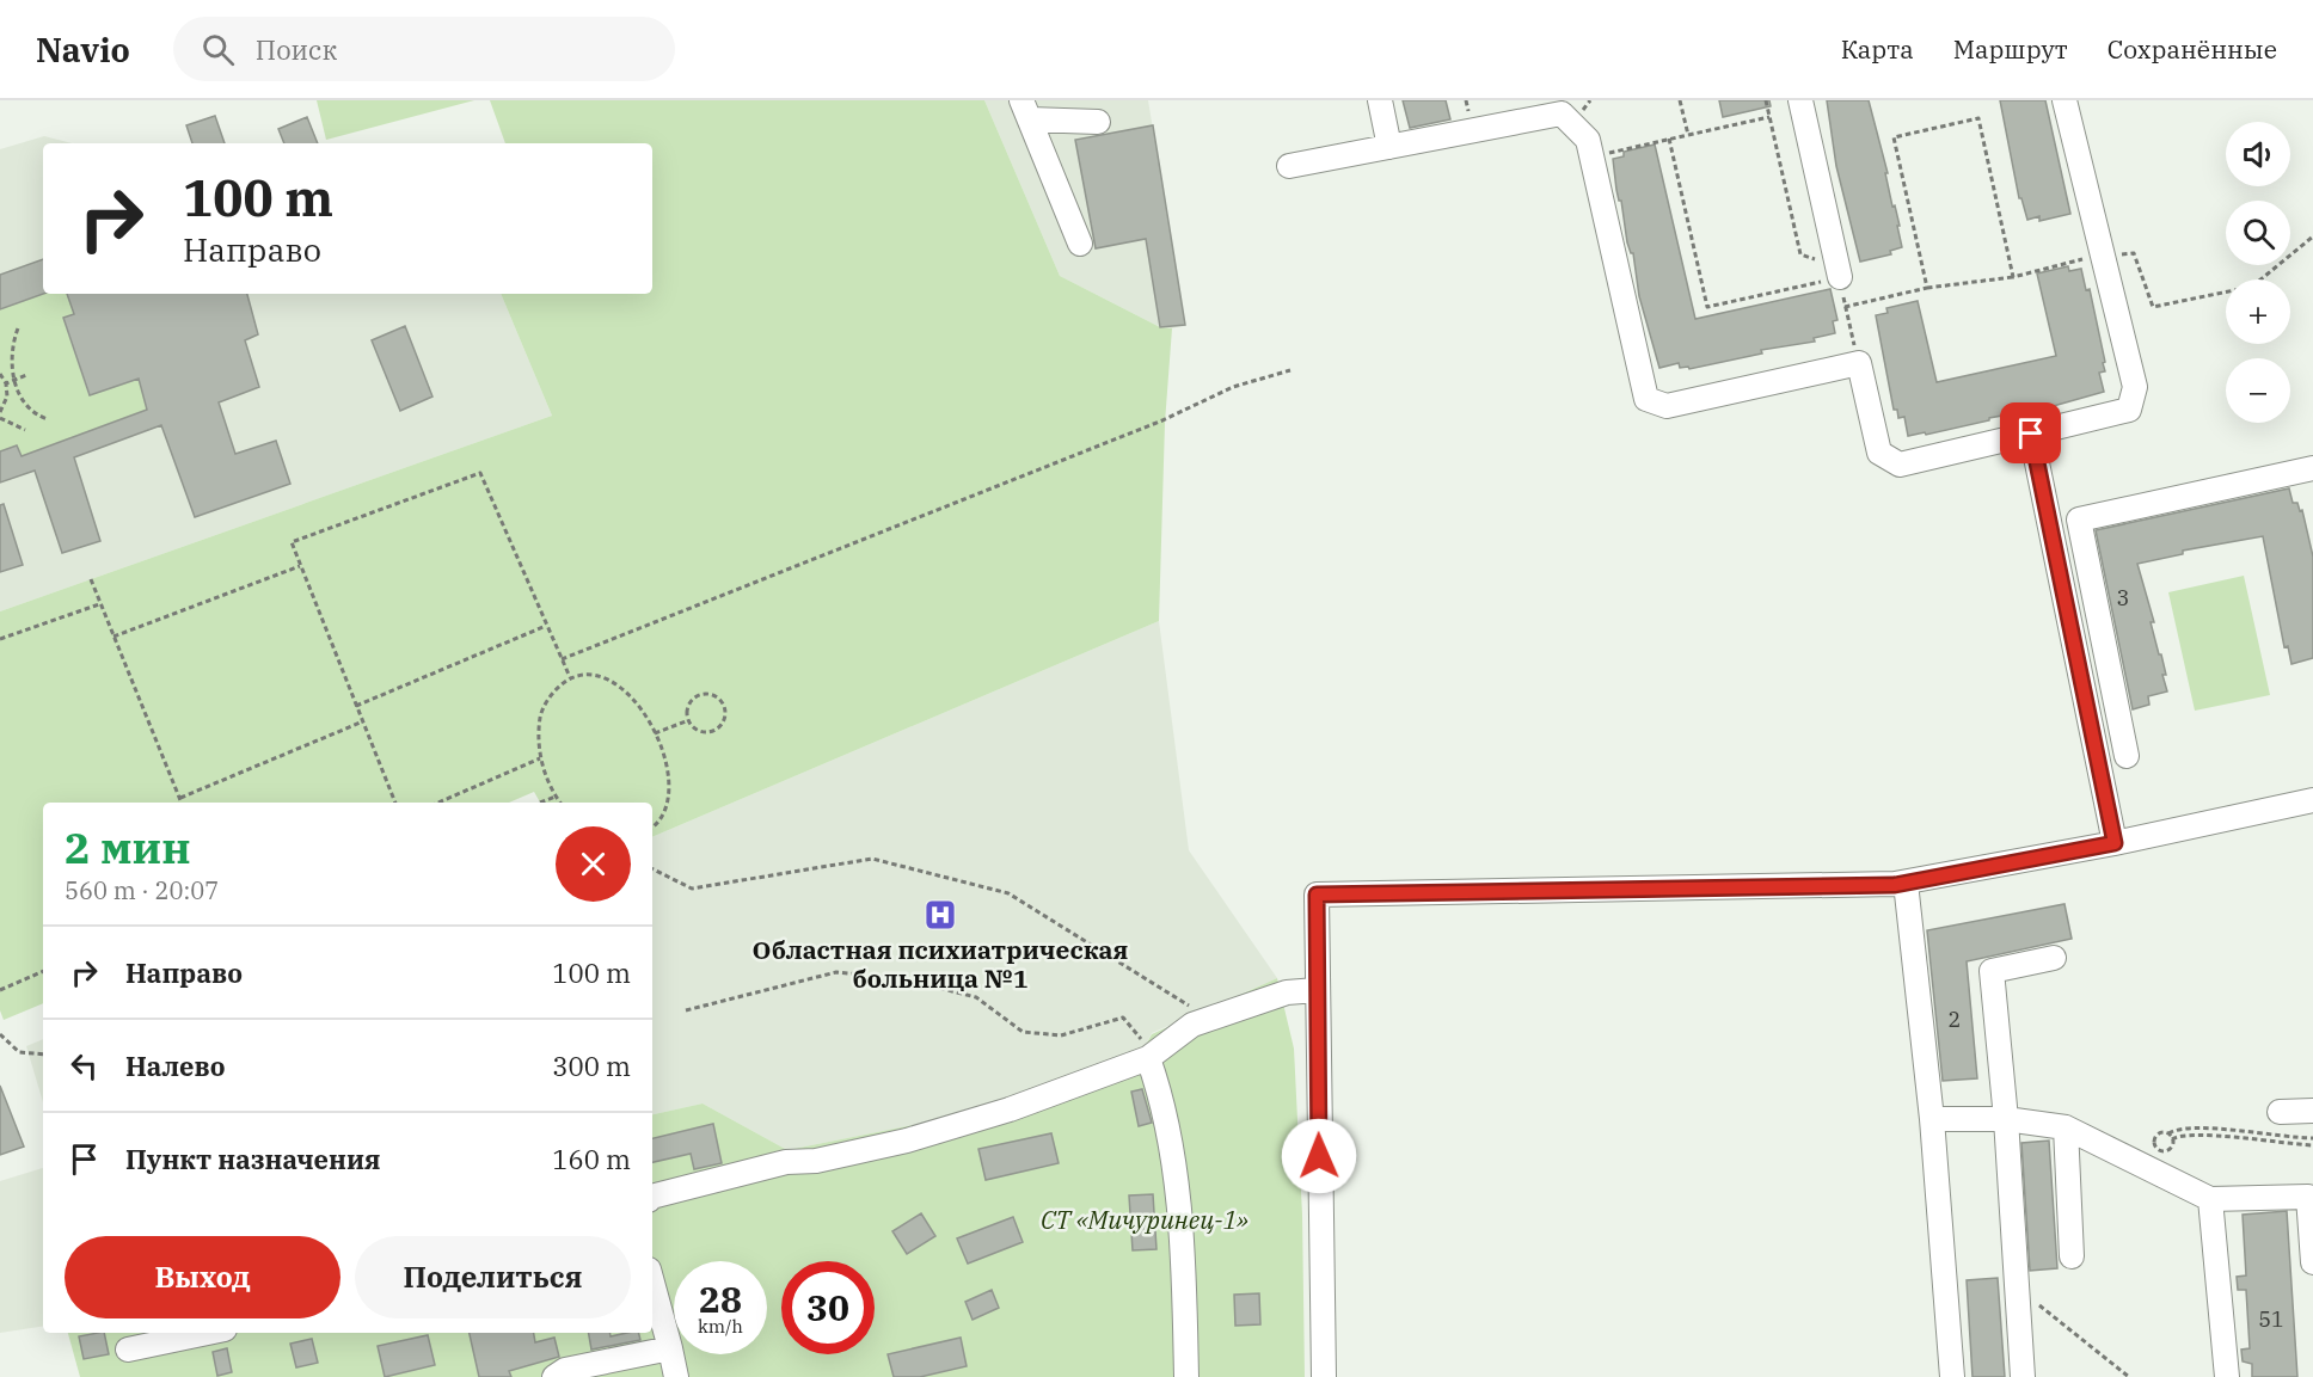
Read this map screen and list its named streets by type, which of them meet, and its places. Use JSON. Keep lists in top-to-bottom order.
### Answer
{
  "parks": ["СТ «Мичуринец-1»"],
  "places": {
    "hospital": ["Областная психиатрическая больница №1"]
  },
  "house_numbers": ["3", "2", "51"],
  "page": {
    "header": "Navio",
    "search": "Поиск",
    "nav": ["Карта", "Маршрут", "Сохранённые"],
    "map_buttons": ["+", "−"],
    "turn": ["100 m", "Направо"],
    "heading": ["2 мин", "560 m · 20:07"],
    "list": [
      {
        "name": "Направо",
        "value": "100 m"
      },
      {
        "name": "Налево",
        "value": "300 m"
      },
      {
        "name": "Пункт назначения",
        "value": "160 m"
      }
    ],
    "buttons": ["Выход", "Поделиться"],
    "speed": "28 km/h",
    "limit": "30"
  }
}
